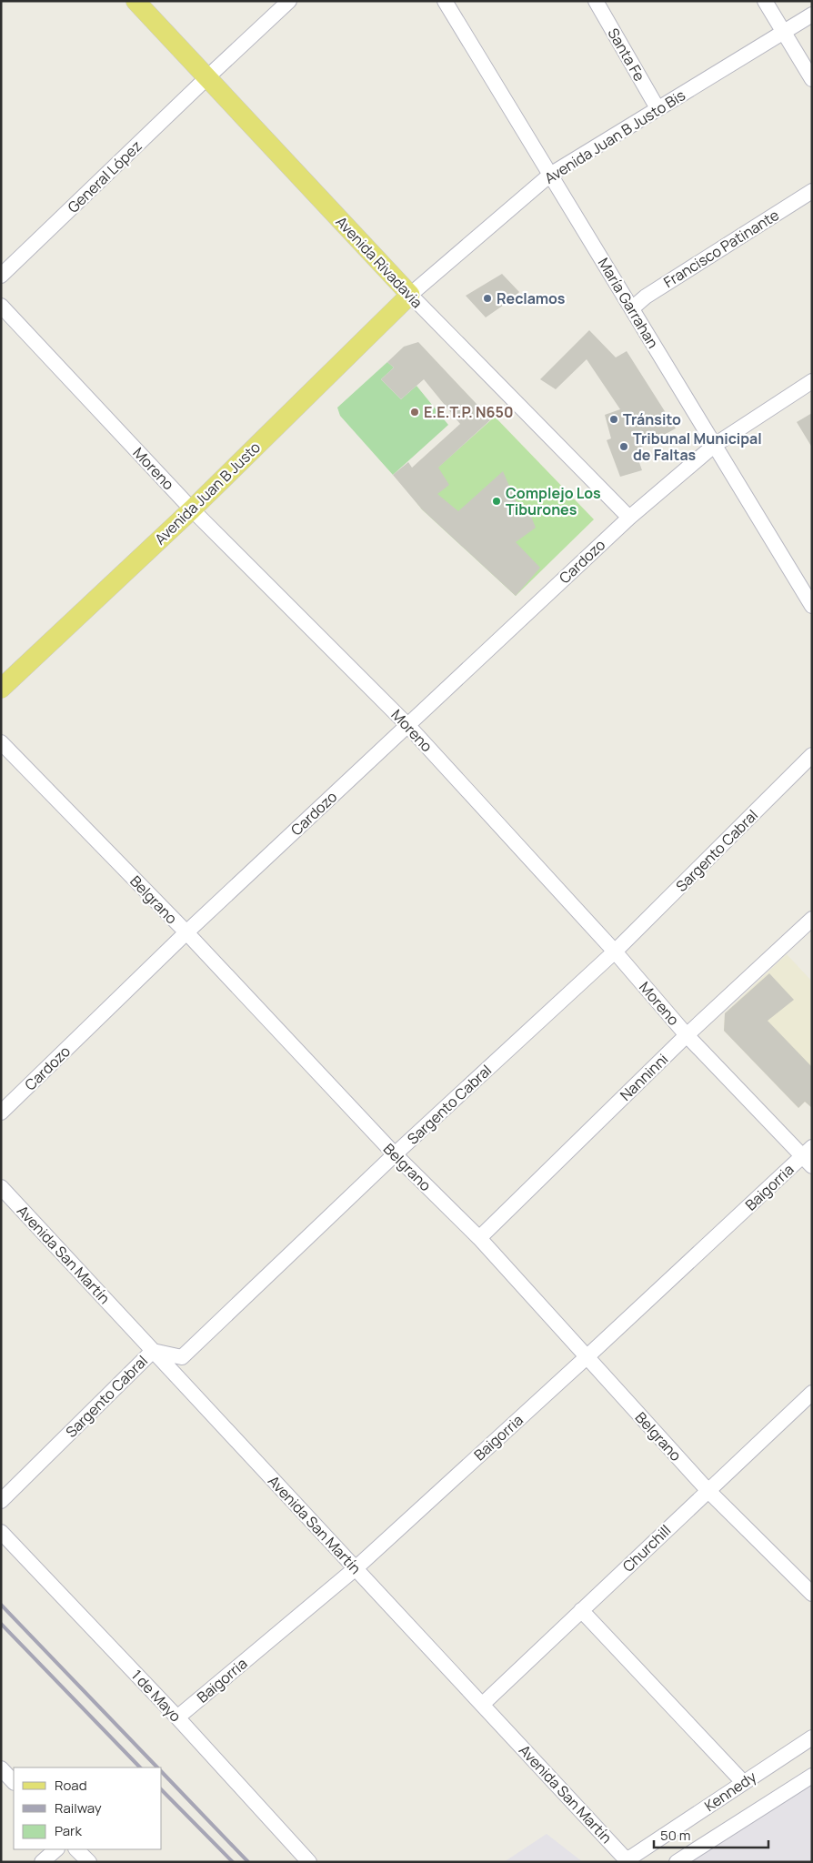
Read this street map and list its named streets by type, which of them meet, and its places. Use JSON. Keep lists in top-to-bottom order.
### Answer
{
  "streets": {
    "main road": ["Avenida Rivadavia", "Avenida Juan B Justo"],
    "street": [
      "Santa Fe",
      "Avenida Juan B Justo Bis",
      "General López",
      "Francisco Patinante",
      "María Garrahan",
      "Moreno",
      "Cardozo",
      "Sargento Cabral",
      "Belgrano",
      "Nanninni",
      "Baigorria",
      "Avenida San Martín",
      "Churchill",
      "1 de Mayo",
      "Kennedy"
    ]
  },
  "crossings": [
    ["Santa Fe", "Avenida Juan B Justo Bis"],
    ["Avenida Juan B Justo Bis", "Avenida Rivadavia"],
    ["Avenida Juan B Justo Bis", "María Garrahan"],
    ["Avenida Juan B Justo Bis", "Avenida Juan B Justo"],
    ["General López", "Avenida Rivadavia"],
    ["Francisco Patinante", "María Garrahan"],
    ["Avenida Rivadavia", "Avenida Juan B Justo"],
    ["Avenida Rivadavia", "Cardozo"],
    ["María Garrahan", "Cardozo"],
    ["Moreno", "Avenida Juan B Justo"],
    ["Moreno", "Cardozo"],
    ["Moreno", "Sargento Cabral"],
    ["Moreno", "Nanninni"],
    ["Moreno", "Baigorria"],
    ["Cardozo", "Belgrano"],
    ["Sargento Cabral", "Belgrano"],
    ["Sargento Cabral", "Avenida San Martín"],
    ["Belgrano", "Nanninni"],
    ["Belgrano", "Baigorria"],
    ["Belgrano", "Churchill"],
    ["Baigorria", "Avenida San Martín"],
    ["Baigorria", "1 de Mayo"],
    ["Avenida San Martín", "Churchill"],
    ["Avenida San Martín", "Kennedy"]
  ],
  "places": [
    "Reclamos",
    "E.E.T.P. N650",
    "Tránsito",
    "Tribunal Municipal de Faltas",
    "Complejo Los Tiburones"
  ],
  "legend": ["Road", "Railway", "Park"],
  "scale_bar": "50 m"
}
